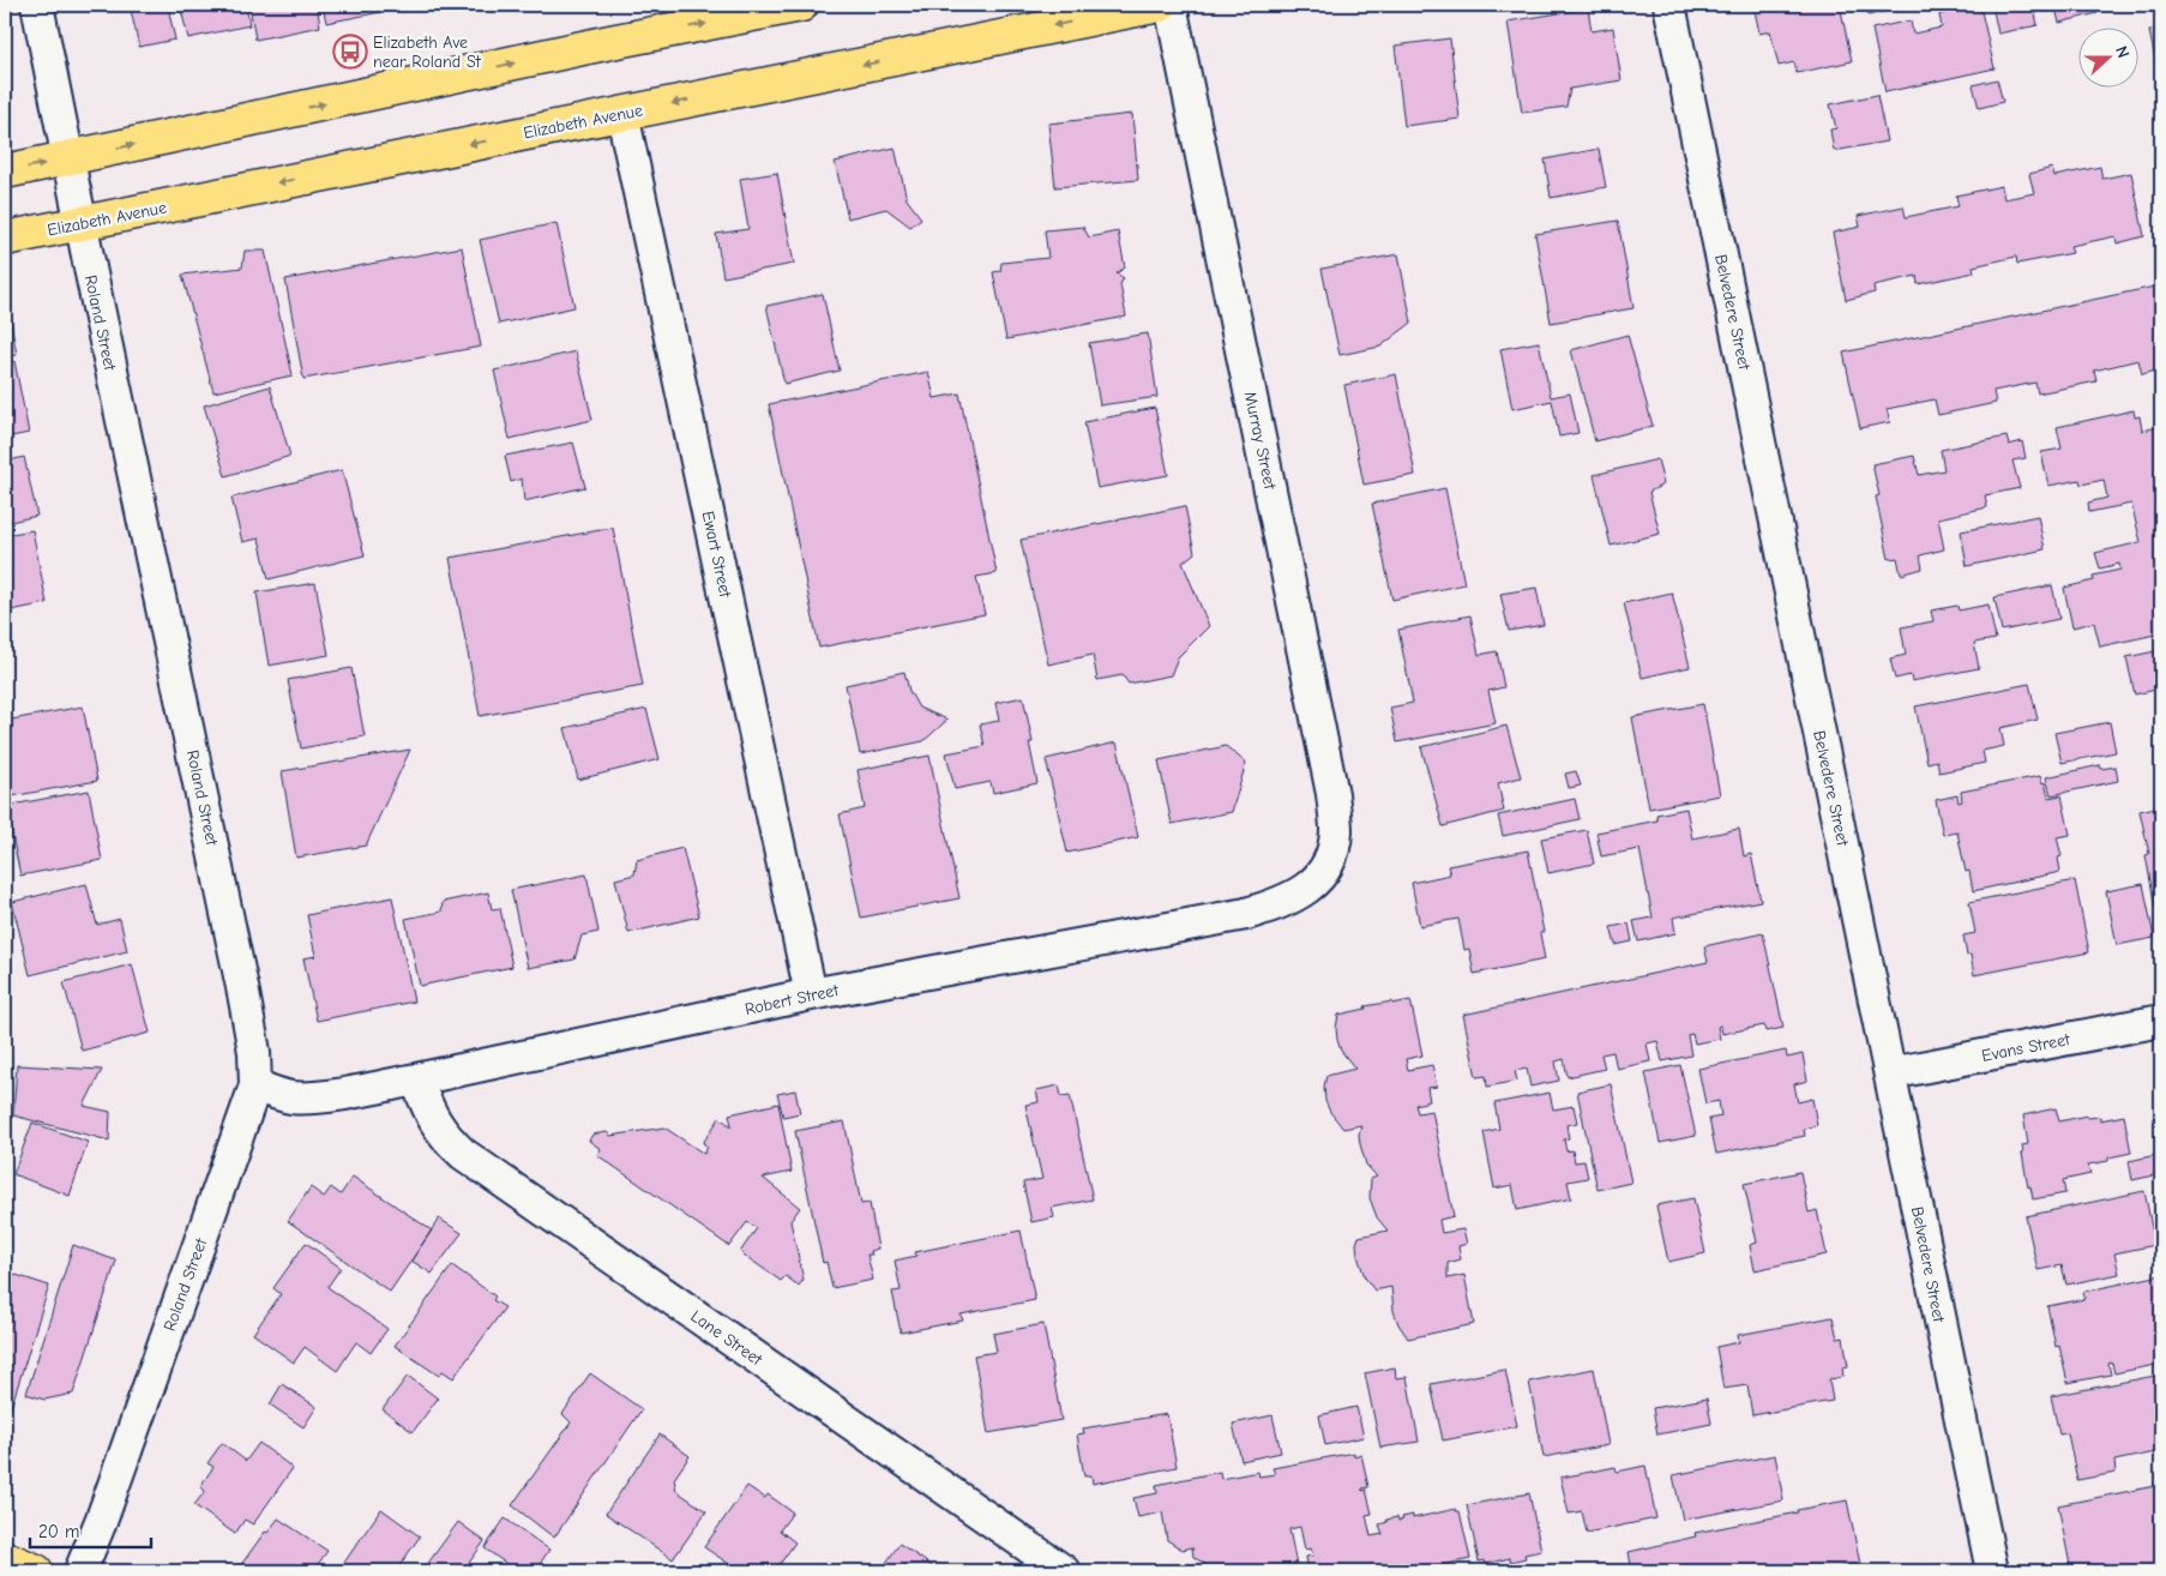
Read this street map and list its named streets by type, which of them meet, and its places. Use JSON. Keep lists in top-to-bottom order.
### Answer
{
  "streets": {
    "main road": ["Elizabeth Avenue"],
    "street": [
      "Belvedere Street",
      "Roland Street",
      "Murray Street",
      "Ewart Street",
      "Robert Street",
      "Evans Street",
      "Lane Street"
    ]
  },
  "crossings": [
    ["Elizabeth Avenue", "Roland Street"],
    ["Elizabeth Avenue", "Ewart Street"],
    ["Belvedere Street", "Evans Street"],
    ["Roland Street", "Robert Street"],
    ["Murray Street", "Robert Street"],
    ["Ewart Street", "Robert Street"],
    ["Robert Street", "Lane Street"]
  ],
  "places": {
    "bus stop": ["Elizabeth Ave near Roland St"]
  },
  "scale_bar": "20 m",
  "north": "right"
}
